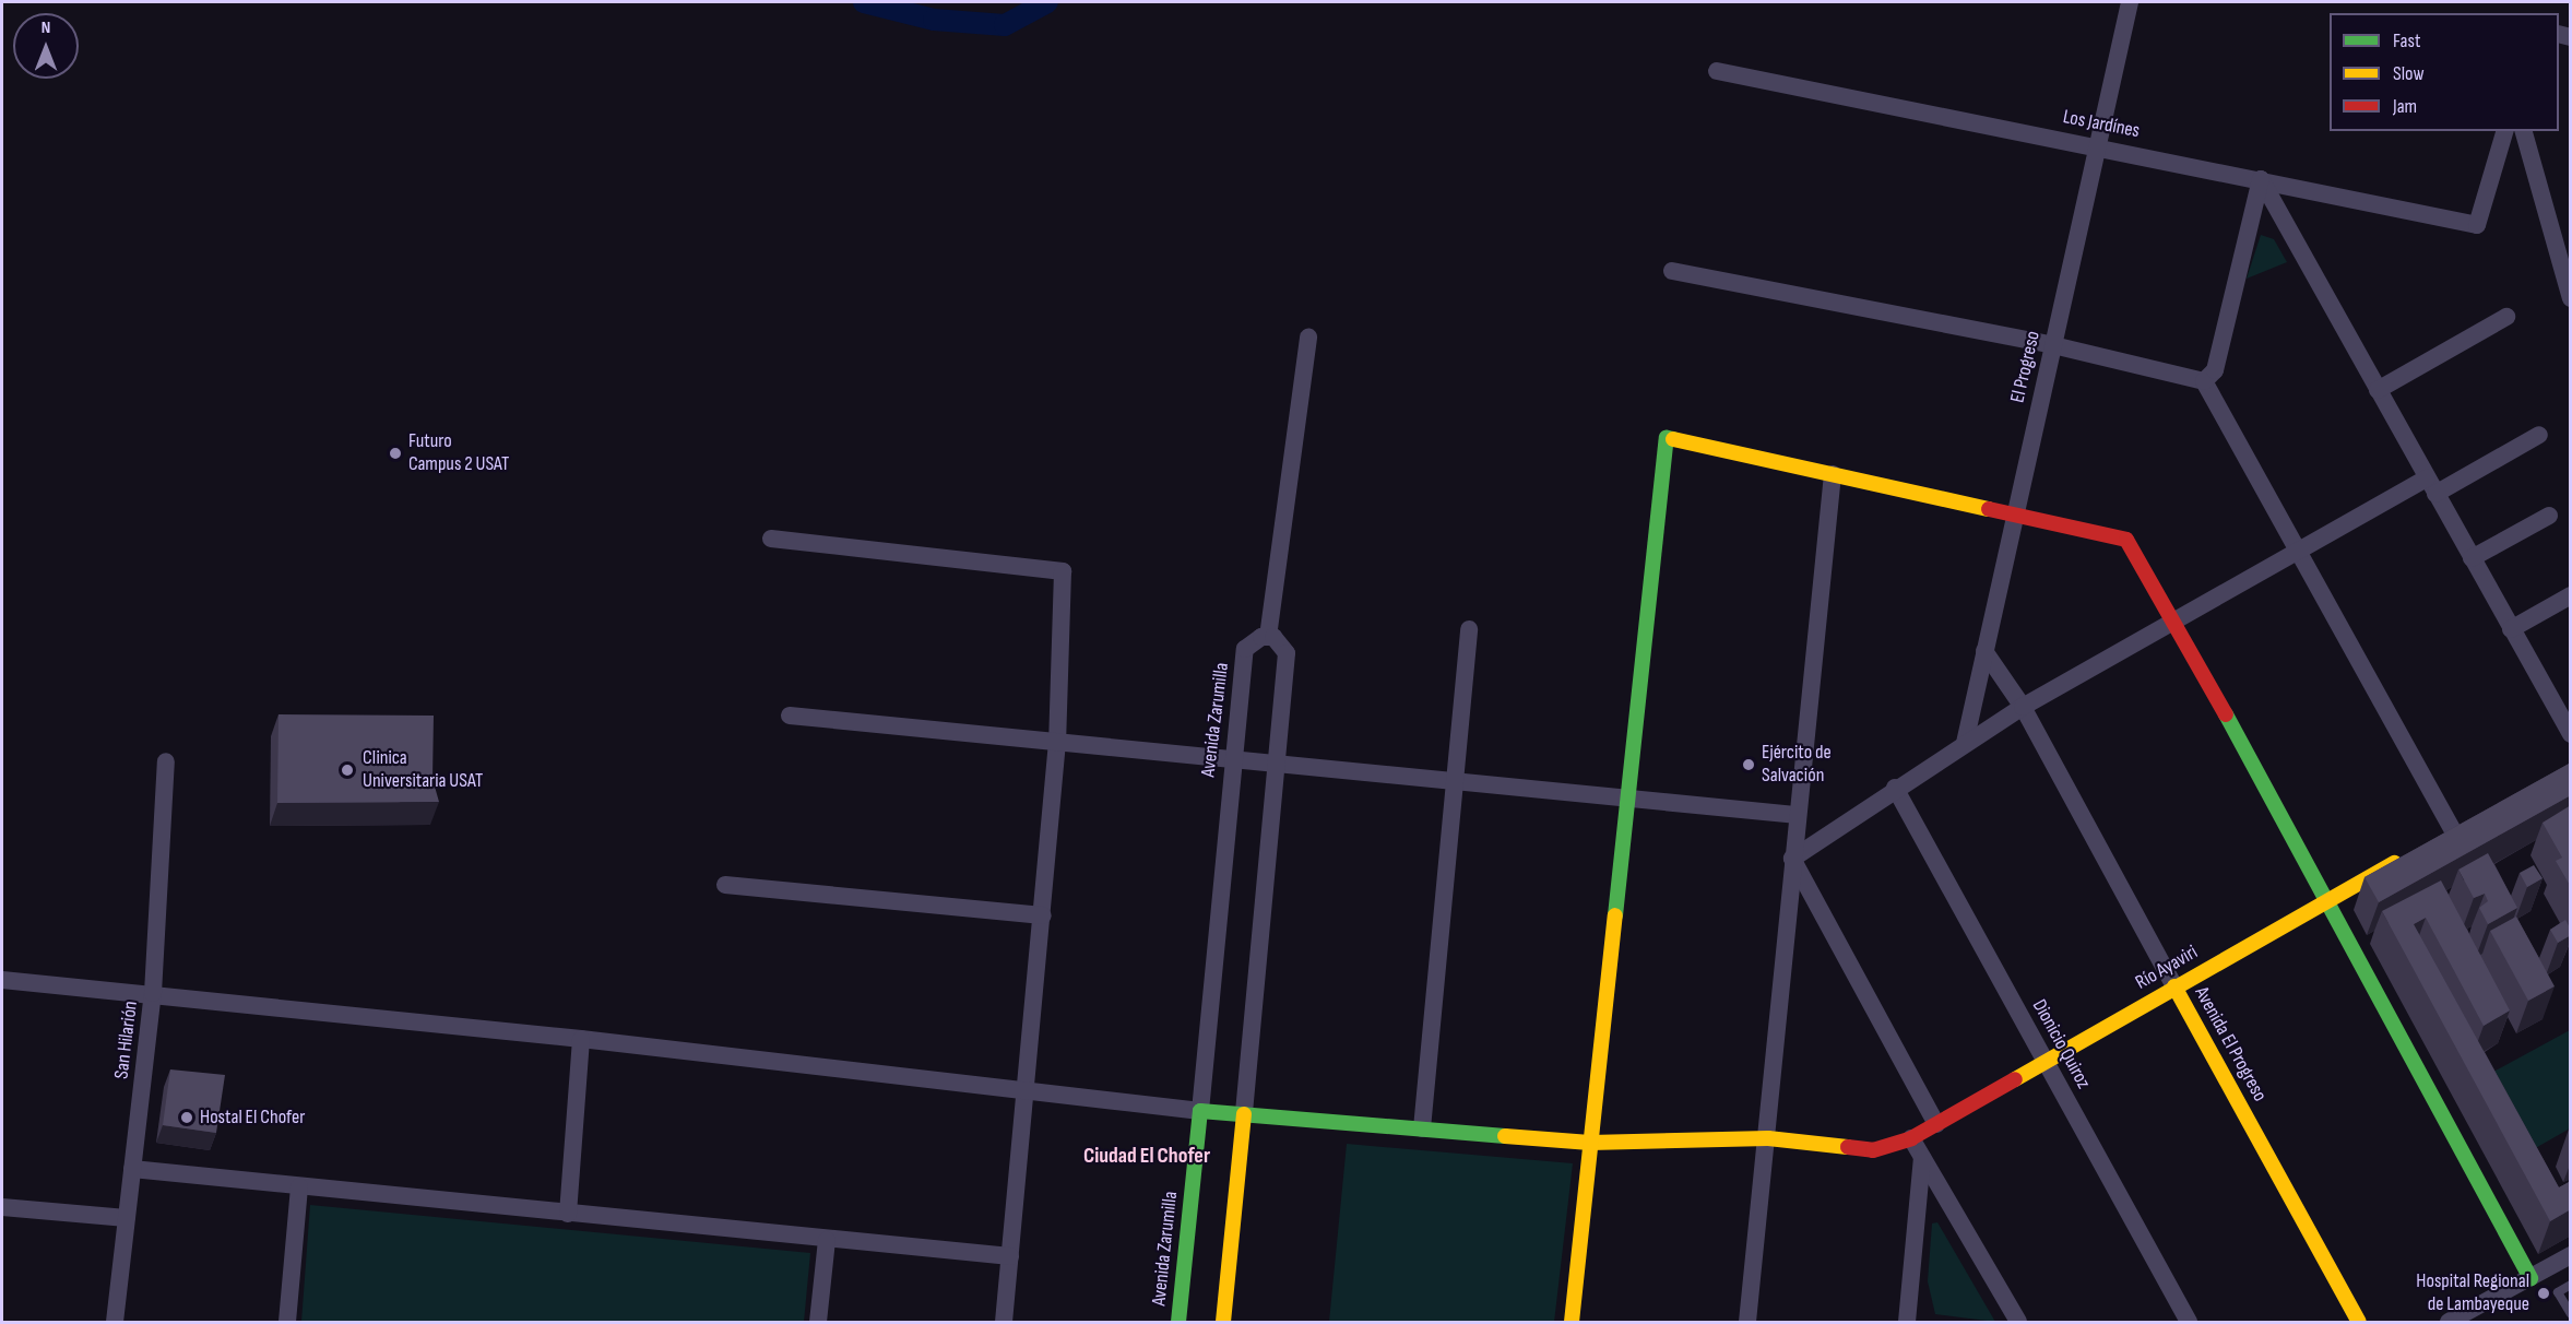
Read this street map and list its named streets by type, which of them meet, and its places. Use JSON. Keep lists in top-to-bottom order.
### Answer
{
  "streets": {
    "street": [
      "Los Jardínes",
      "El Progreso",
      "Avenida Zarumilla",
      "Río Ayaviri",
      "San Hilarión",
      "Dionicio Quiroz",
      "Avenida El Progreso"
    ]
  },
  "crossings": [
    ["Los Jardínes", "El Progreso"],
    ["El Progreso", "Avenida El Progreso"],
    ["Avenida Zarumilla", "Río Ayaviri"],
    ["Río Ayaviri", "Dionicio Quiroz"],
    ["Río Ayaviri", "Avenida El Progreso"]
  ],
  "districts": ["Ciudad El Chofer"],
  "places": [
    "Futuro Campus 2 USAT",
    "Ejército de Salvación",
    "Clinica Universitaria USAT",
    "Hostal El Chofer",
    "Hospital Regional de Lambayeque"
  ],
  "legend": ["Fast", "Slow", "Jam"],
  "north": "top"
}
